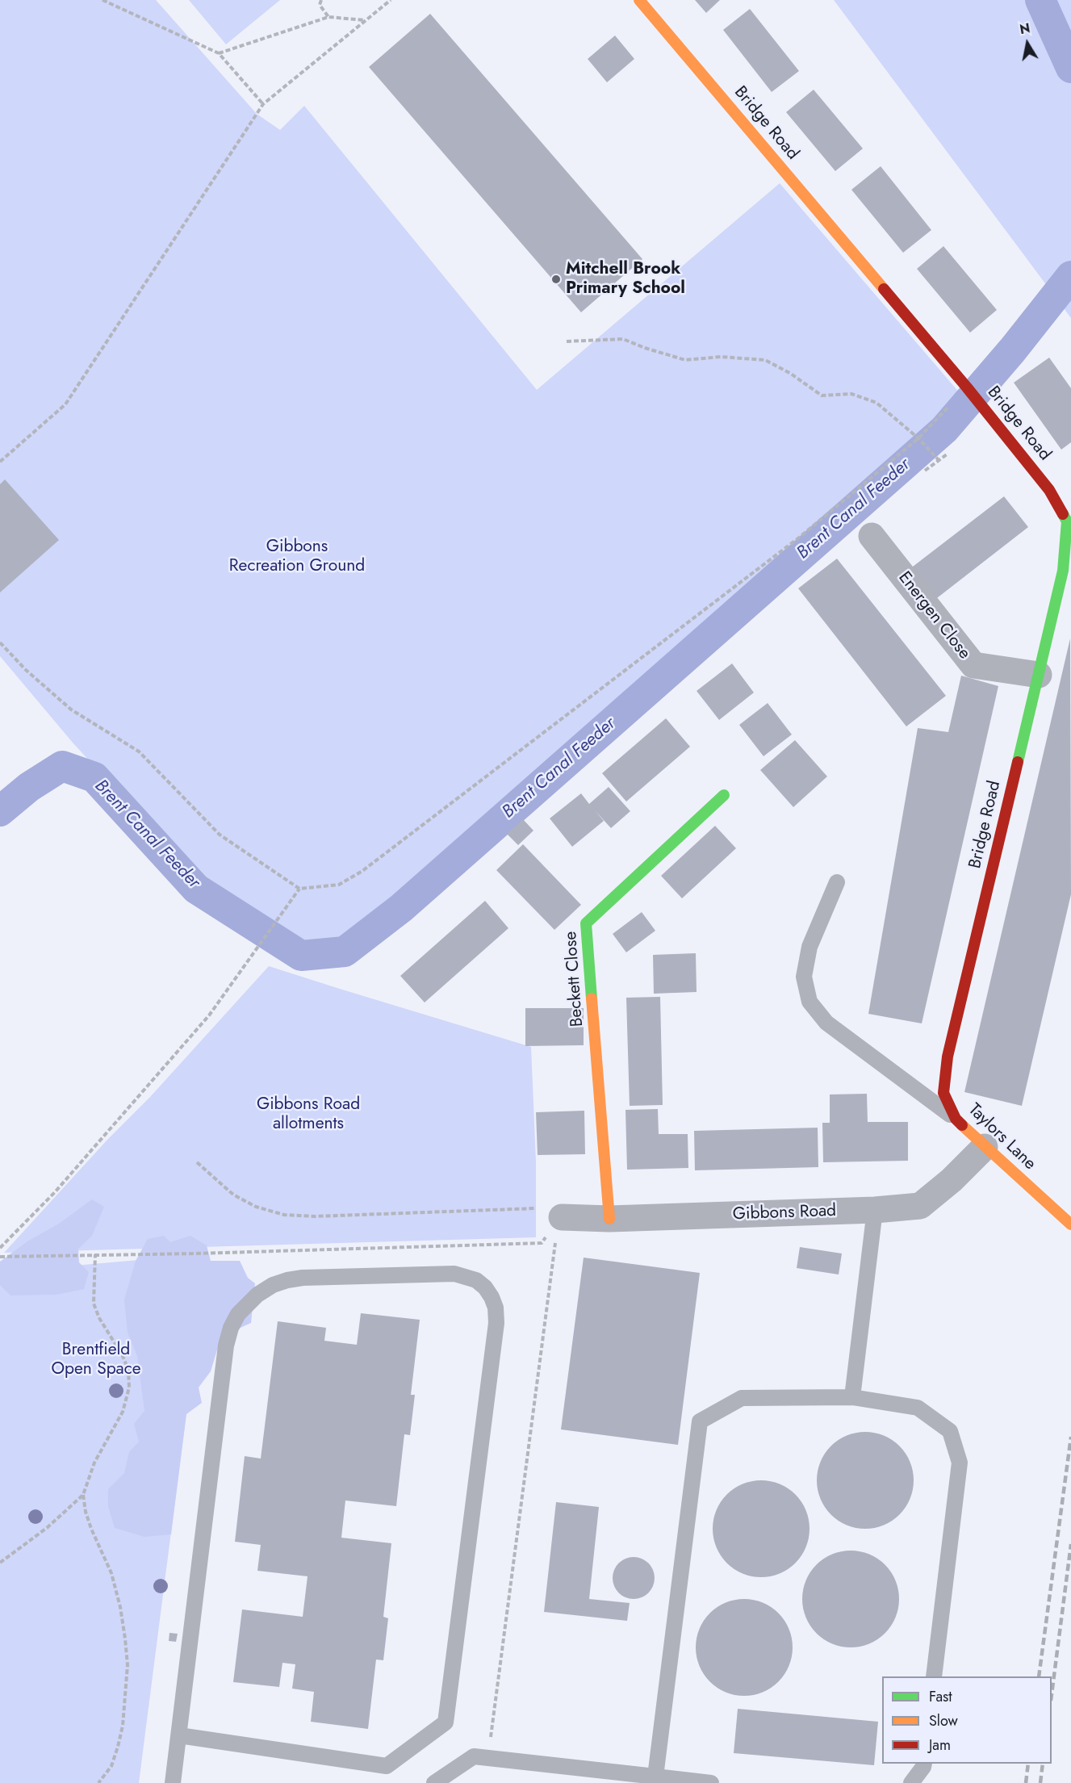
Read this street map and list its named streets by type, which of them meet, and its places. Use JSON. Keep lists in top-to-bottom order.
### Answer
{
  "streets": {
    "street": [
      "Bridge Road",
      "Energen Close",
      "Beckett Close",
      "Taylors Lane",
      "Gibbons Road"
    ]
  },
  "crossings": [
    ["Bridge Road", "Energen Close"],
    ["Bridge Road", "Taylors Lane"],
    ["Beckett Close", "Gibbons Road"],
    ["Taylors Lane", "Gibbons Road"]
  ],
  "water": ["Brent Canal Feeder"],
  "parks": ["Gibbons Recreation Ground", "Gibbons Road allotments", "Brentfield Open Space"],
  "places": ["Mitchell Brook Primary School"],
  "legend": ["Fast", "Slow", "Jam"],
  "north": "top"
}
